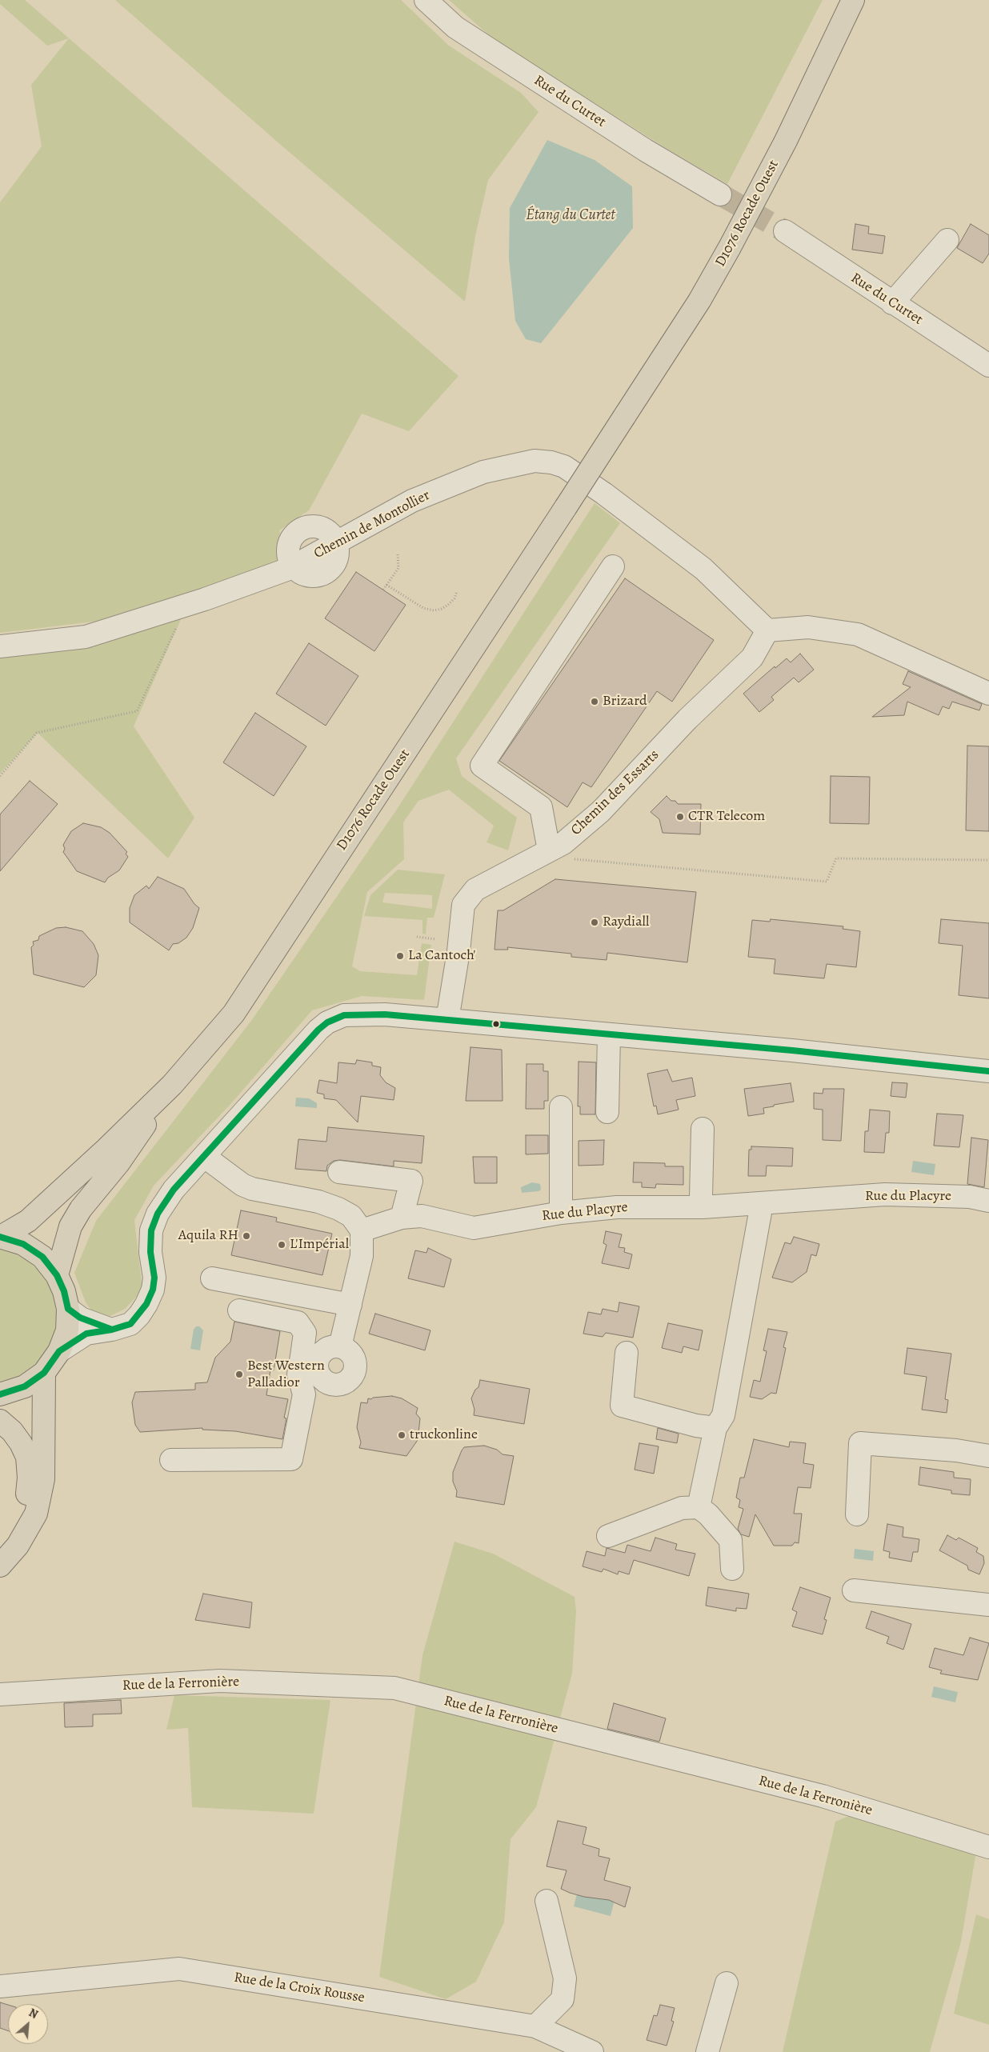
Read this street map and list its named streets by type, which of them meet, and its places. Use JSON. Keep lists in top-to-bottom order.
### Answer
{
  "streets": {
    "main road": ["D1076 Rocade Ouest"],
    "street": [
      "Rue du Curtet",
      "Chemin de Montollier",
      "Chemin des Essarts",
      "Rue du Placyre",
      "Rue de la Ferronière",
      "Rue de la Croix Rousse"
    ]
  },
  "crossings": [
    ["Chemin de Montollier", "Chemin des Essarts"]
  ],
  "water": ["Étang du Curtet"],
  "places": [
    "Brizard",
    "CTR Telecom",
    "Raydiall",
    "La Cantoch'",
    "Aquila RH",
    "L'Impérial",
    "Best Western Palladior",
    "truckonline"
  ],
  "north": "top right"
}
